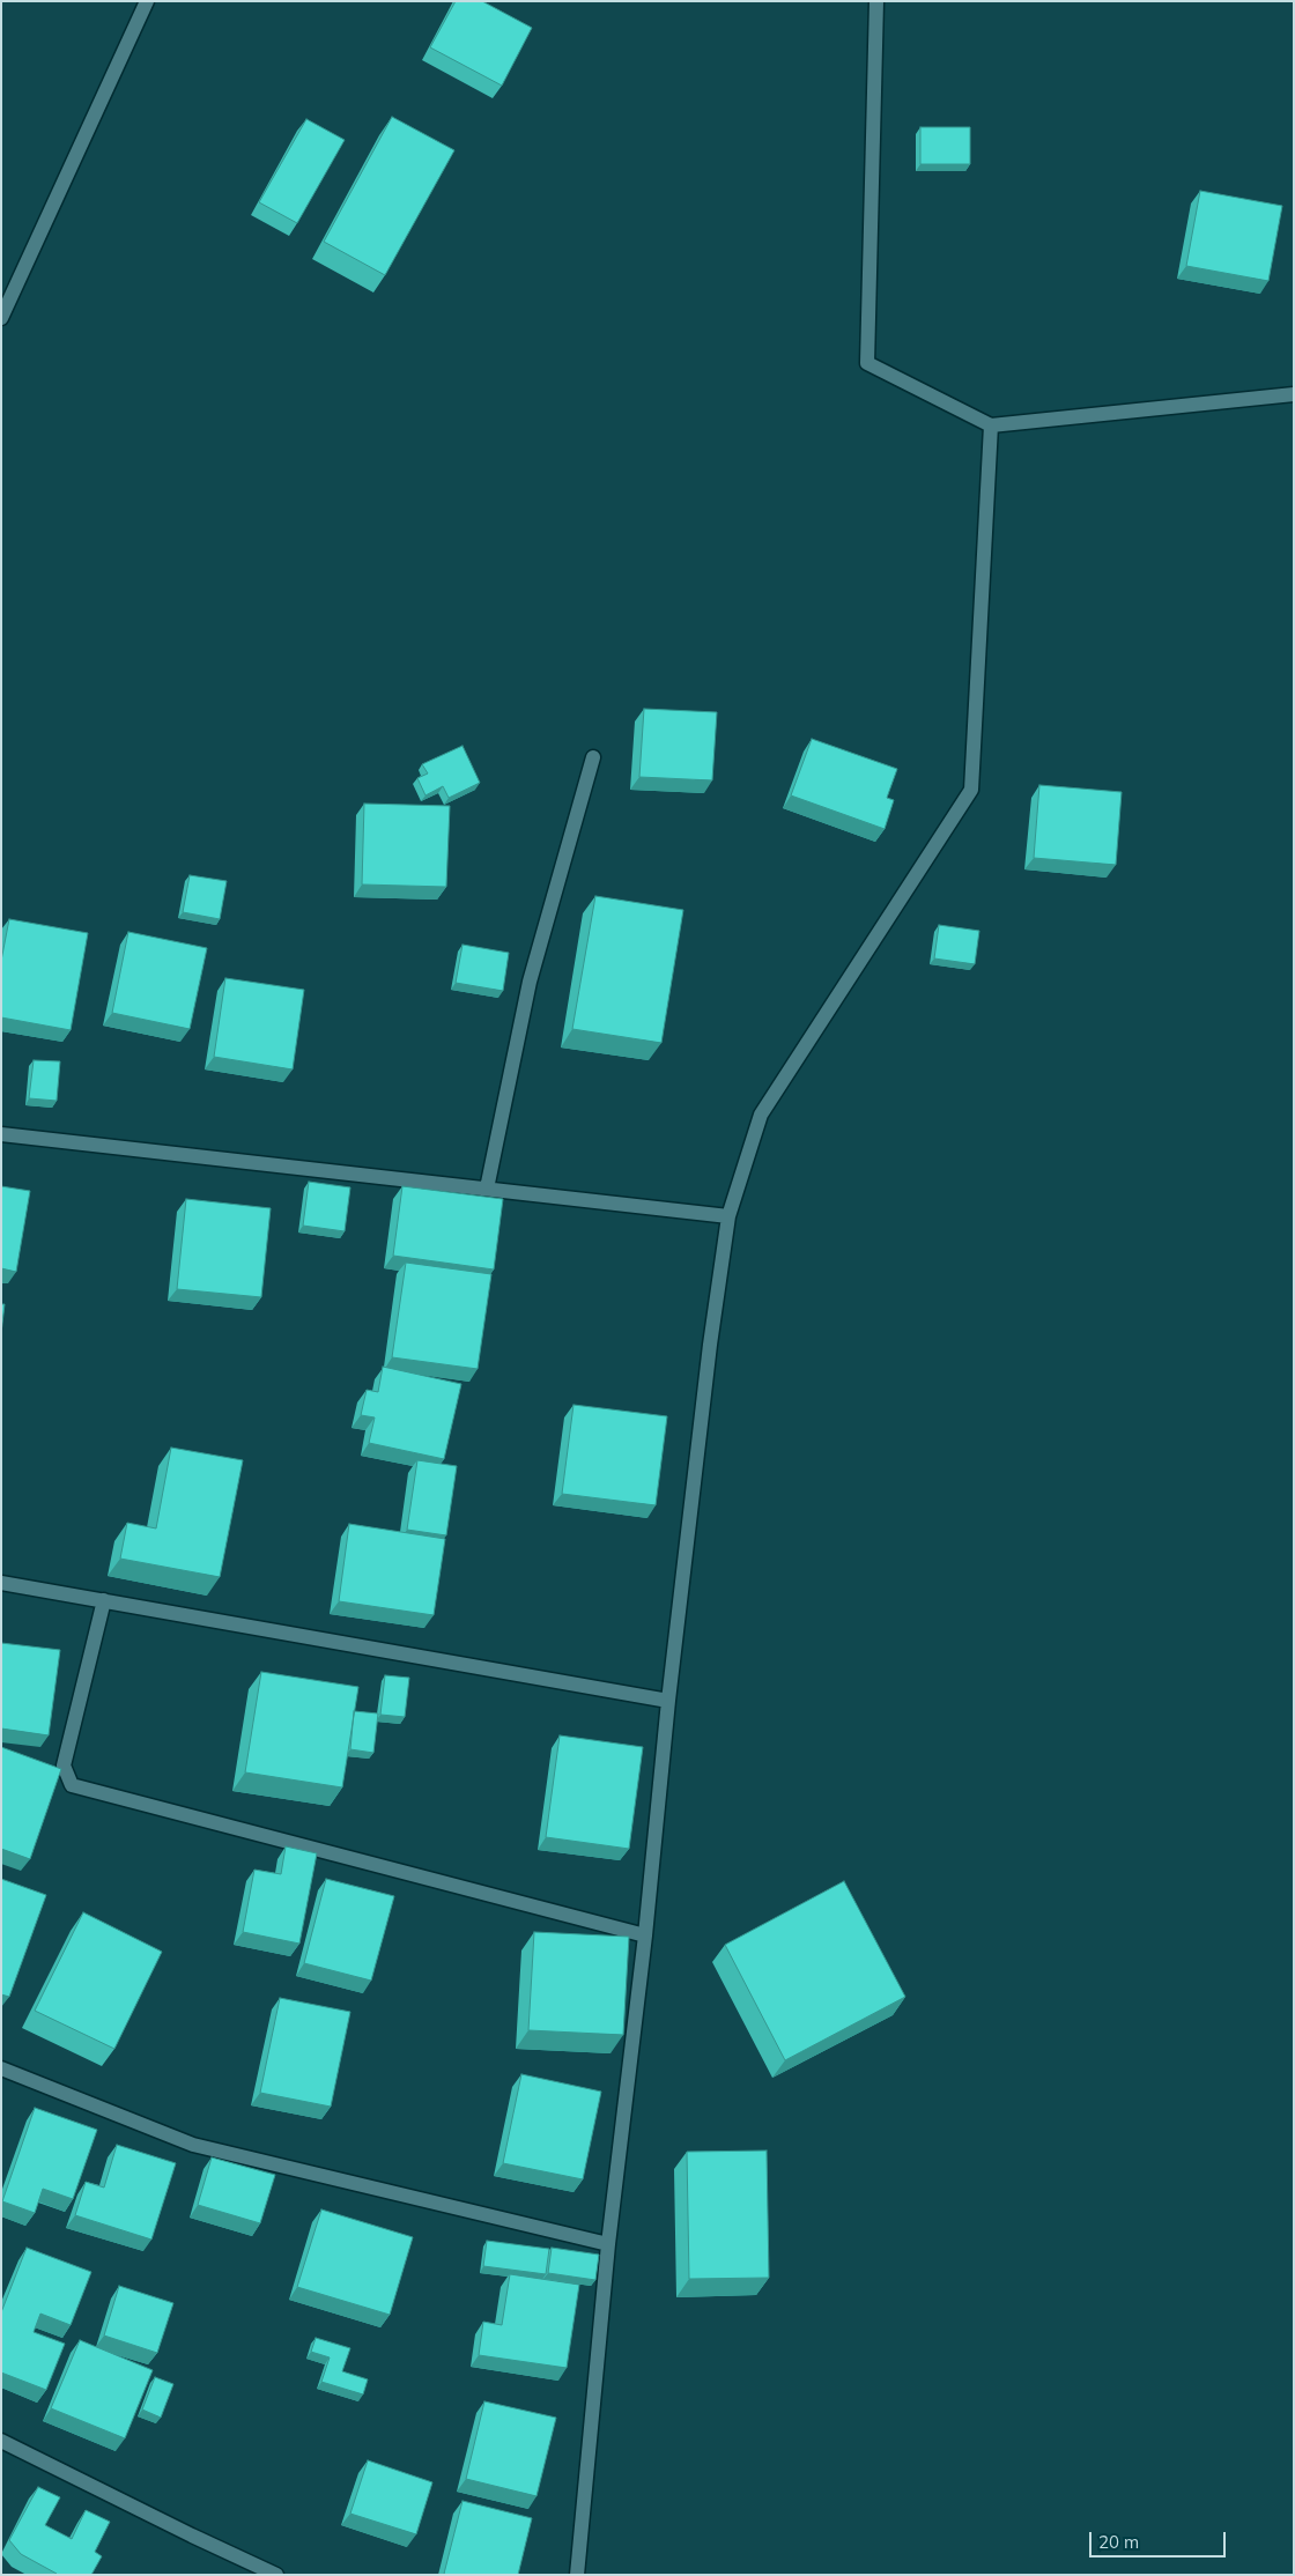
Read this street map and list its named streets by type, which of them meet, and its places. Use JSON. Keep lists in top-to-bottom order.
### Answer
{
  "scale_bar": "20 m"
}
